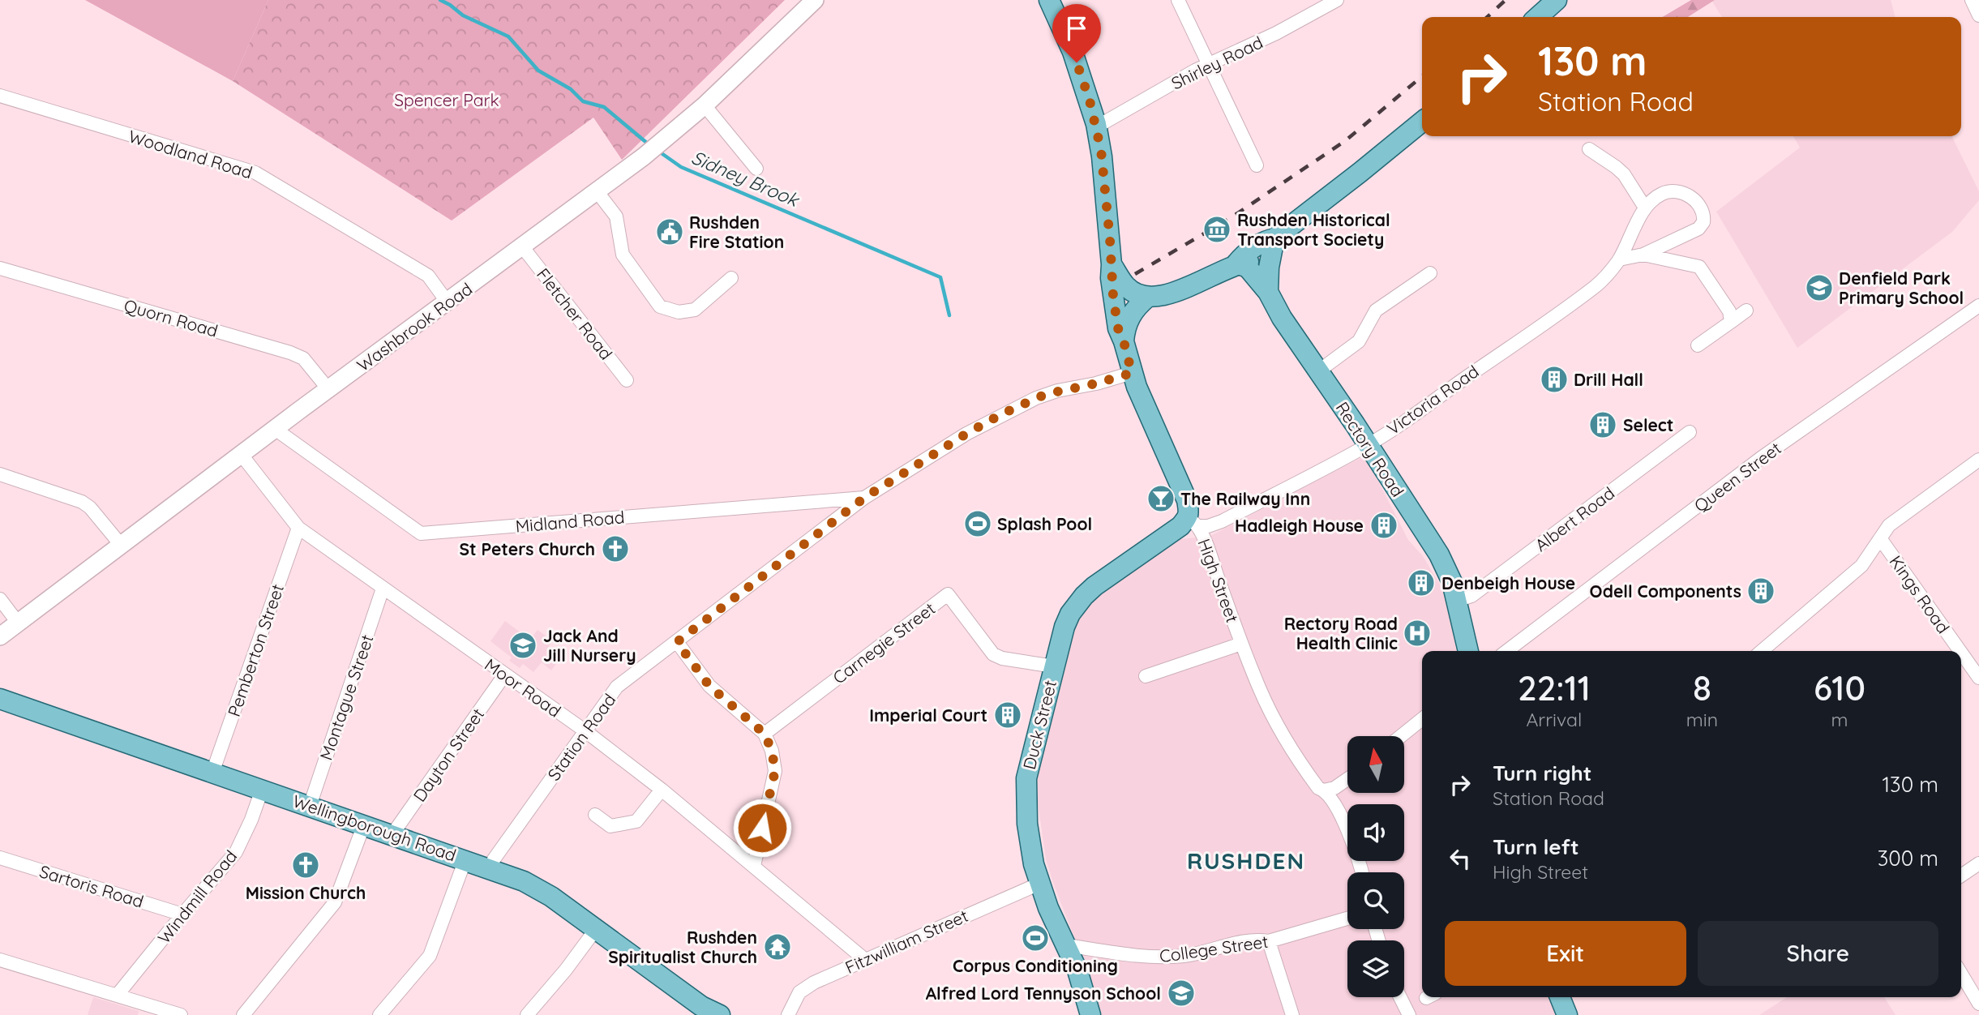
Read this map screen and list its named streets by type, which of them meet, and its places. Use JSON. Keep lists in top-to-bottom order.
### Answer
{
  "streets": {
    "main road": [
      "Washbrook Road",
      "Rectory Road",
      "High Street",
      "Duck Street",
      "Wellingborough Road"
    ],
    "street": [
      "Shirley Road",
      "Woodland Road",
      "Fletcher Road",
      "Quorn Road",
      "Victoria Road",
      "Queen Street",
      "Albert Road",
      "Midland Road",
      "Kings Road",
      "Carnegie Street",
      "Pemberton Street",
      "Moor Road",
      "Montague Street",
      "Station Road",
      "Dayton Street",
      "Sartoris Road",
      "Windmill Road",
      "Fitzwilliam Street",
      "College Street"
    ]
  },
  "crossings": [
    ["Shirley Road", "High Street"],
    ["Woodland Road", "Washbrook Road"],
    ["Fletcher Road", "Washbrook Road"],
    ["Quorn Road", "Washbrook Road"],
    ["Washbrook Road", "Midland Road"],
    ["Washbrook Road", "Moor Road"],
    ["Victoria Road", "Rectory Road"],
    ["Victoria Road", "High Street"],
    ["Victoria Road", "Duck Street"],
    ["Rectory Road", "Albert Road"],
    ["Midland Road", "Station Road"],
    ["High Street", "Duck Street"],
    ["High Street", "Station Road"],
    ["Carnegie Street", "Duck Street"],
    ["Pemberton Street", "Moor Road"],
    ["Pemberton Street", "Wellingborough Road"],
    ["Moor Road", "Montague Street"],
    ["Moor Road", "Station Road"],
    ["Moor Road", "Dayton Street"],
    ["Moor Road", "Fitzwilliam Street"],
    ["Montague Street", "Wellingborough Road"],
    ["Duck Street", "Fitzwilliam Street"],
    ["Duck Street", "College Street"],
    ["Station Road", "Wellingborough Road"],
    ["Dayton Street", "Wellingborough Road"],
    ["Wellingborough Road", "Windmill Road"],
    ["Sartoris Road", "Windmill Road"]
  ],
  "districts": ["RUSHDEN"],
  "water": ["Sidney Brook"],
  "parks": ["Spencer Park"],
  "places": {
    "museum": ["Rushden Historical Transport Society"],
    "public building": ["Rushden Fire Station"],
    "school or university": ["Denfield Park Primary School", "Jack And Jill Nursery", "Alfred Lord Tennyson School"],
    "building": [
      "Drill Hall",
      "Select",
      "Hadleigh House",
      "Denbeigh House",
      "Odell Components",
      "Imperial Court"
    ],
    "bar": ["The Railway Inn"],
    "sports": ["Splash Pool", "Corpus Conditioning"],
    "church": ["St Peters Church", "Mission Church"],
    "hospital": ["Rectory Road Health Clinic"],
    "temple": ["Rushden Spiritualist Church"]
  },
  "north": "top",
  "page": {
    "turn": ["130 m", "Station Road"],
    "eta": [
      "22:11",
      "Arrival",
      "8",
      "min",
      "610",
      "m"
    ],
    "list": [
      {
        "name": "Turn right",
        "note": "Station Road",
        "value": "130 m"
      },
      {
        "name": "Turn left",
        "note": "High Street",
        "value": "300 m"
      }
    ],
    "buttons": ["Exit", "Share"]
  }
}
